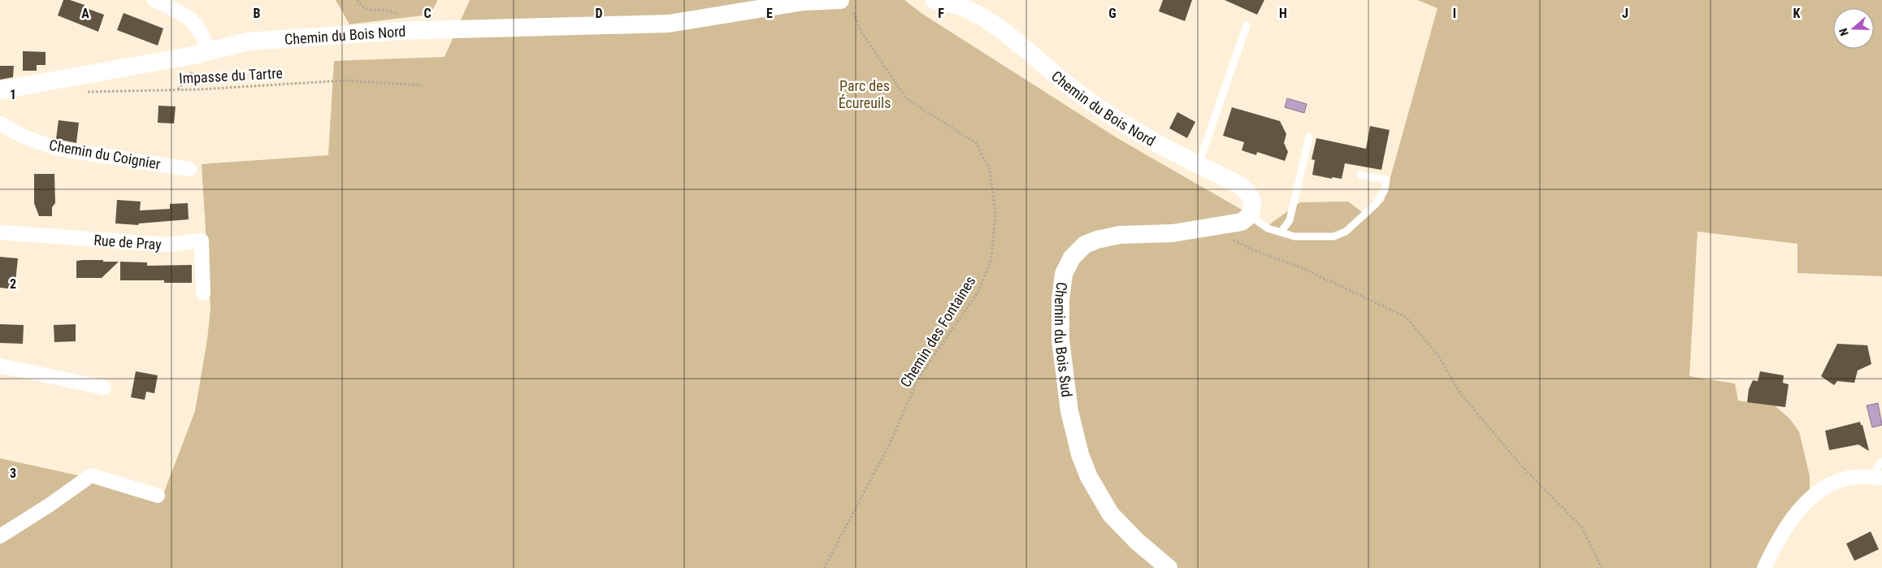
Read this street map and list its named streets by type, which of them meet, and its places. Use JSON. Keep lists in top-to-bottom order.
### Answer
{
  "streets": {
    "street": [
      "Chemin du Bois Nord",
      "Chemin du Coignier",
      "Rue de Pray",
      "Chemin du Bois Sud"
    ],
    "path": ["Impasse du Tartre", "Chemin des Fontaines"]
  },
  "crossings": [
    ["Chemin du Bois Nord", "Chemin des Fontaines"],
    ["Chemin du Bois Nord", "Chemin du Bois Sud"]
  ],
  "parks": ["Parc des Écureuils"],
  "north": "left",
  "grid": {
    "columns": [
      "A",
      "B",
      "C",
      "D",
      "E",
      "F",
      "G",
      "H",
      "I",
      "J",
      "K"
    ],
    "rows": ["1", "2", "3"]
  }
}
